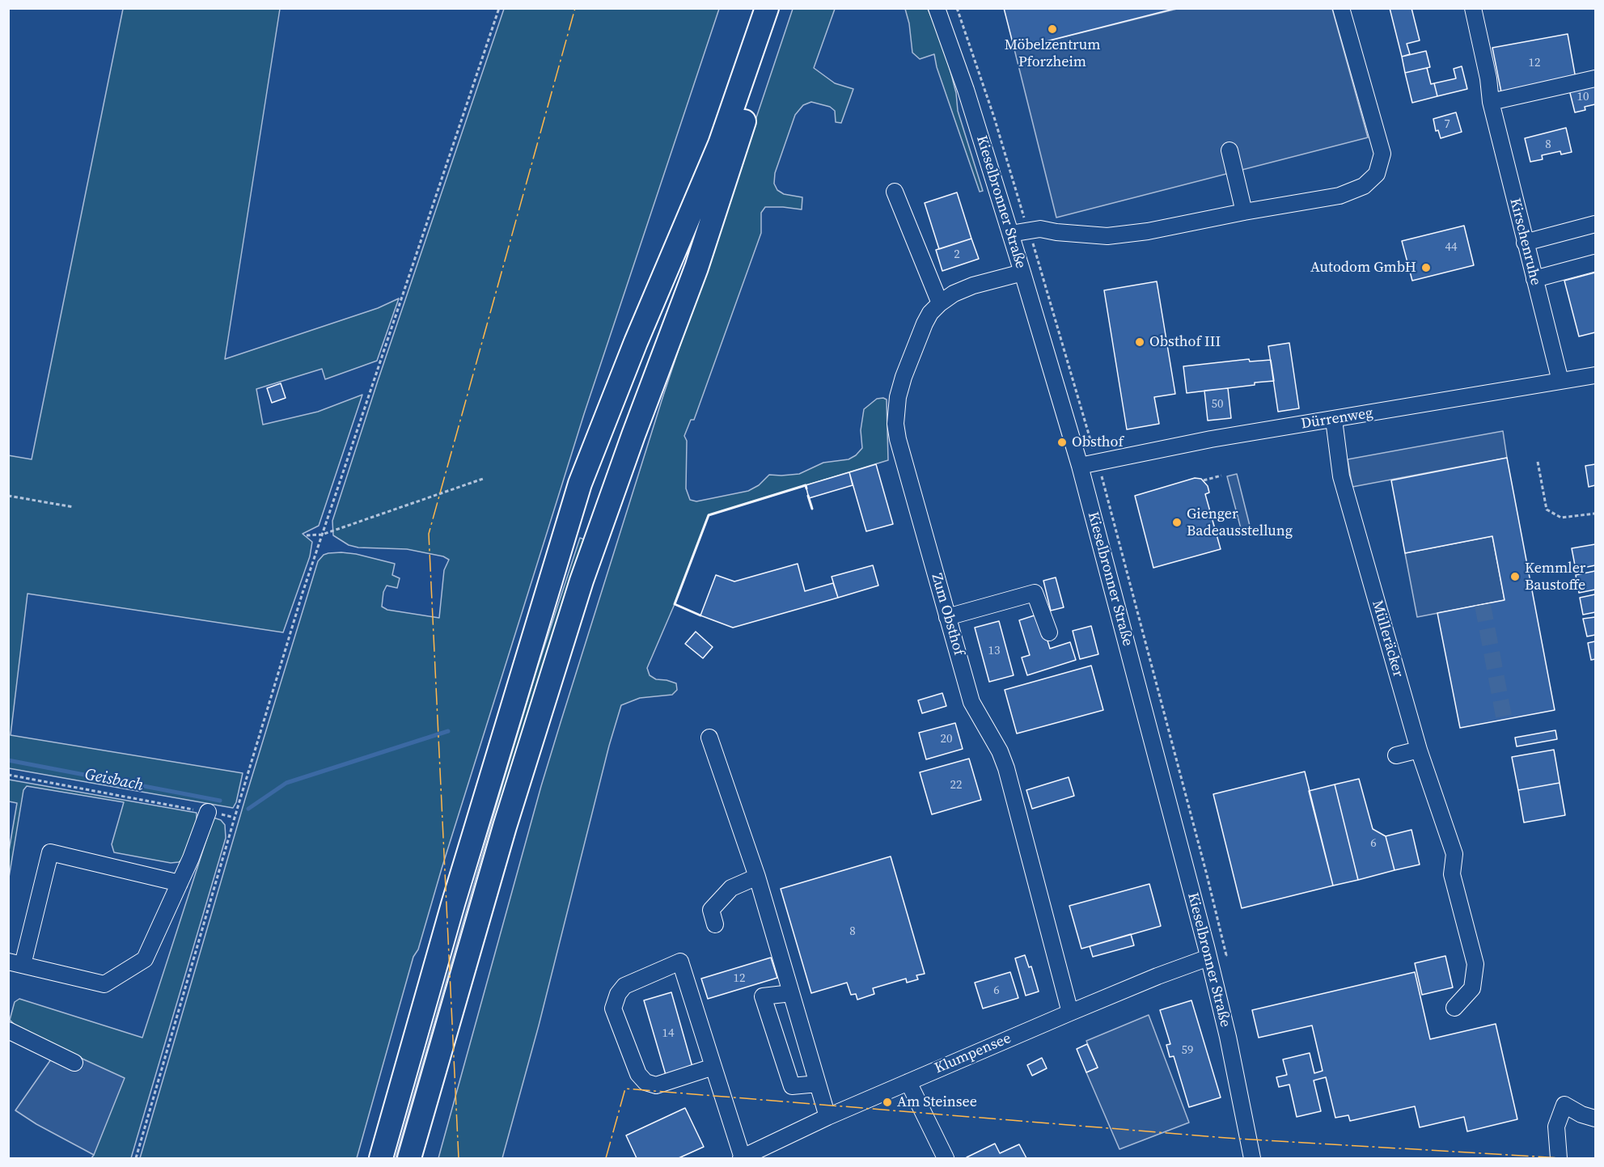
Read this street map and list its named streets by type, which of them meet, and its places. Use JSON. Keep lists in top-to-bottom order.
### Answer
{
  "streets": {
    "street": [
      "Kieselbronner Straße",
      "Kirschenruhe",
      "Dürrenweg",
      "Zum Obsthof",
      "Mülleräcker",
      "Klumpensee"
    ]
  },
  "crossings": [
    ["Kieselbronner Straße", "Dürrenweg"],
    ["Kieselbronner Straße", "Zum Obsthof"],
    ["Kieselbronner Straße", "Klumpensee"],
    ["Kirschenruhe", "Dürrenweg"],
    ["Dürrenweg", "Mülleräcker"],
    ["Zum Obsthof", "Klumpensee"]
  ],
  "water": ["Geisbach"],
  "places": [
    "Möbelzentrum Pforzheim",
    "Autodom GmbH",
    "Obsthof III",
    "Obsthof",
    "Gienger Badeausstellung",
    "Kemmler Baustoffe",
    "Am Steinsee"
  ],
  "house_numbers": [
    "12",
    "10",
    "7",
    "8",
    "44",
    "2",
    "50",
    "13",
    "20",
    "22",
    "6",
    "8",
    "12",
    "6",
    "14",
    "59"
  ]
}
